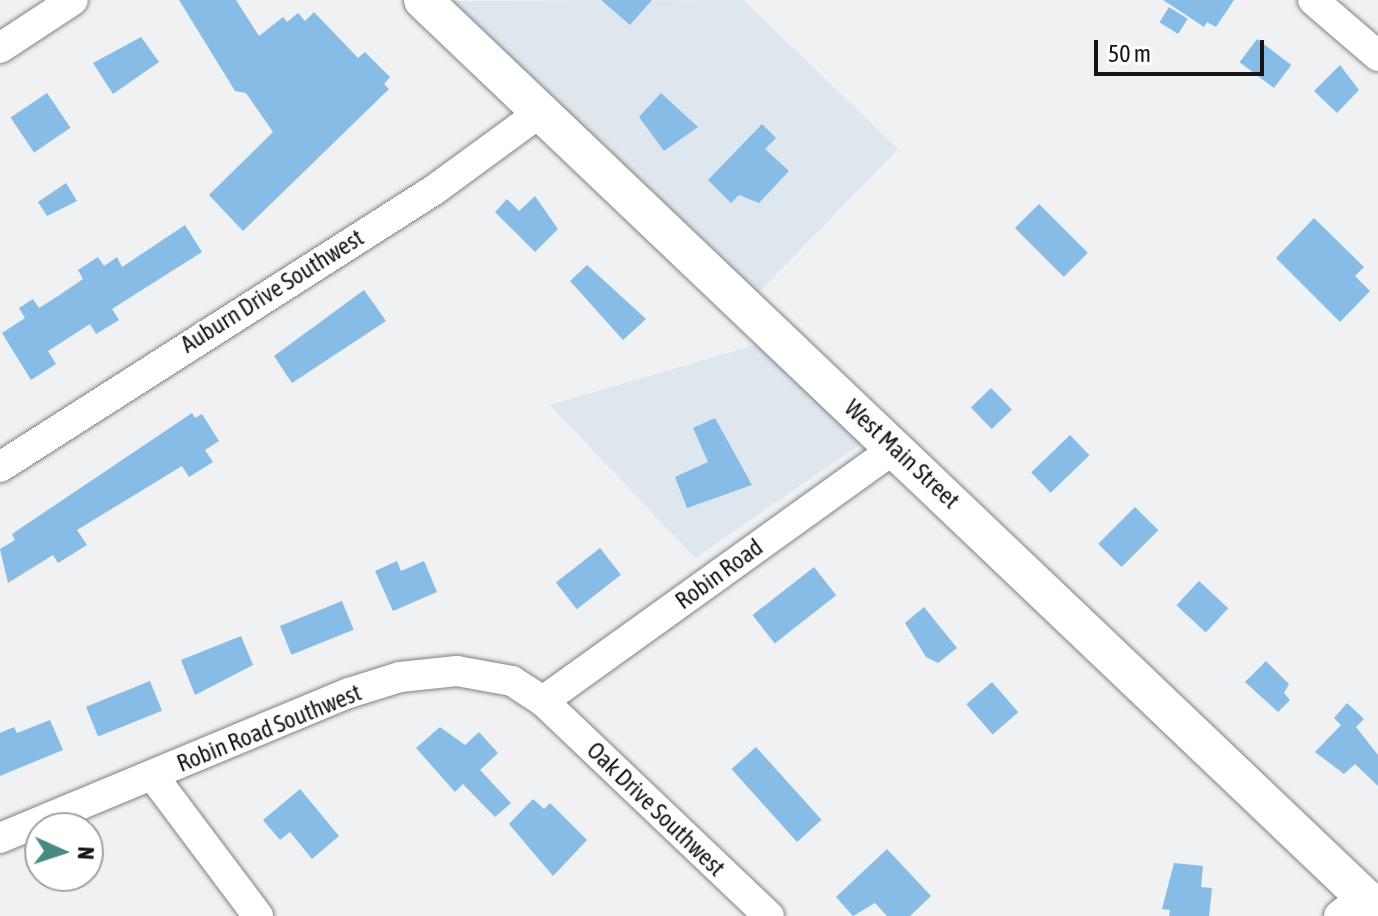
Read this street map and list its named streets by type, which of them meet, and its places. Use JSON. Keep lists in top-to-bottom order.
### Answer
{
  "streets": {
    "main road": ["West Main Street"],
    "street": [
      "Auburn Drive Southwest",
      "Robin Road",
      "Robin Road Southwest",
      "Oak Drive Southwest"
    ]
  },
  "crossings": [
    ["Auburn Drive Southwest", "West Main Street"],
    ["West Main Street", "Robin Road"],
    ["Robin Road", "Robin Road Southwest"],
    ["Robin Road", "Oak Drive Southwest"],
    ["Robin Road Southwest", "Oak Drive Southwest"]
  ],
  "scale_bar": "50 m",
  "north": "right"
}
